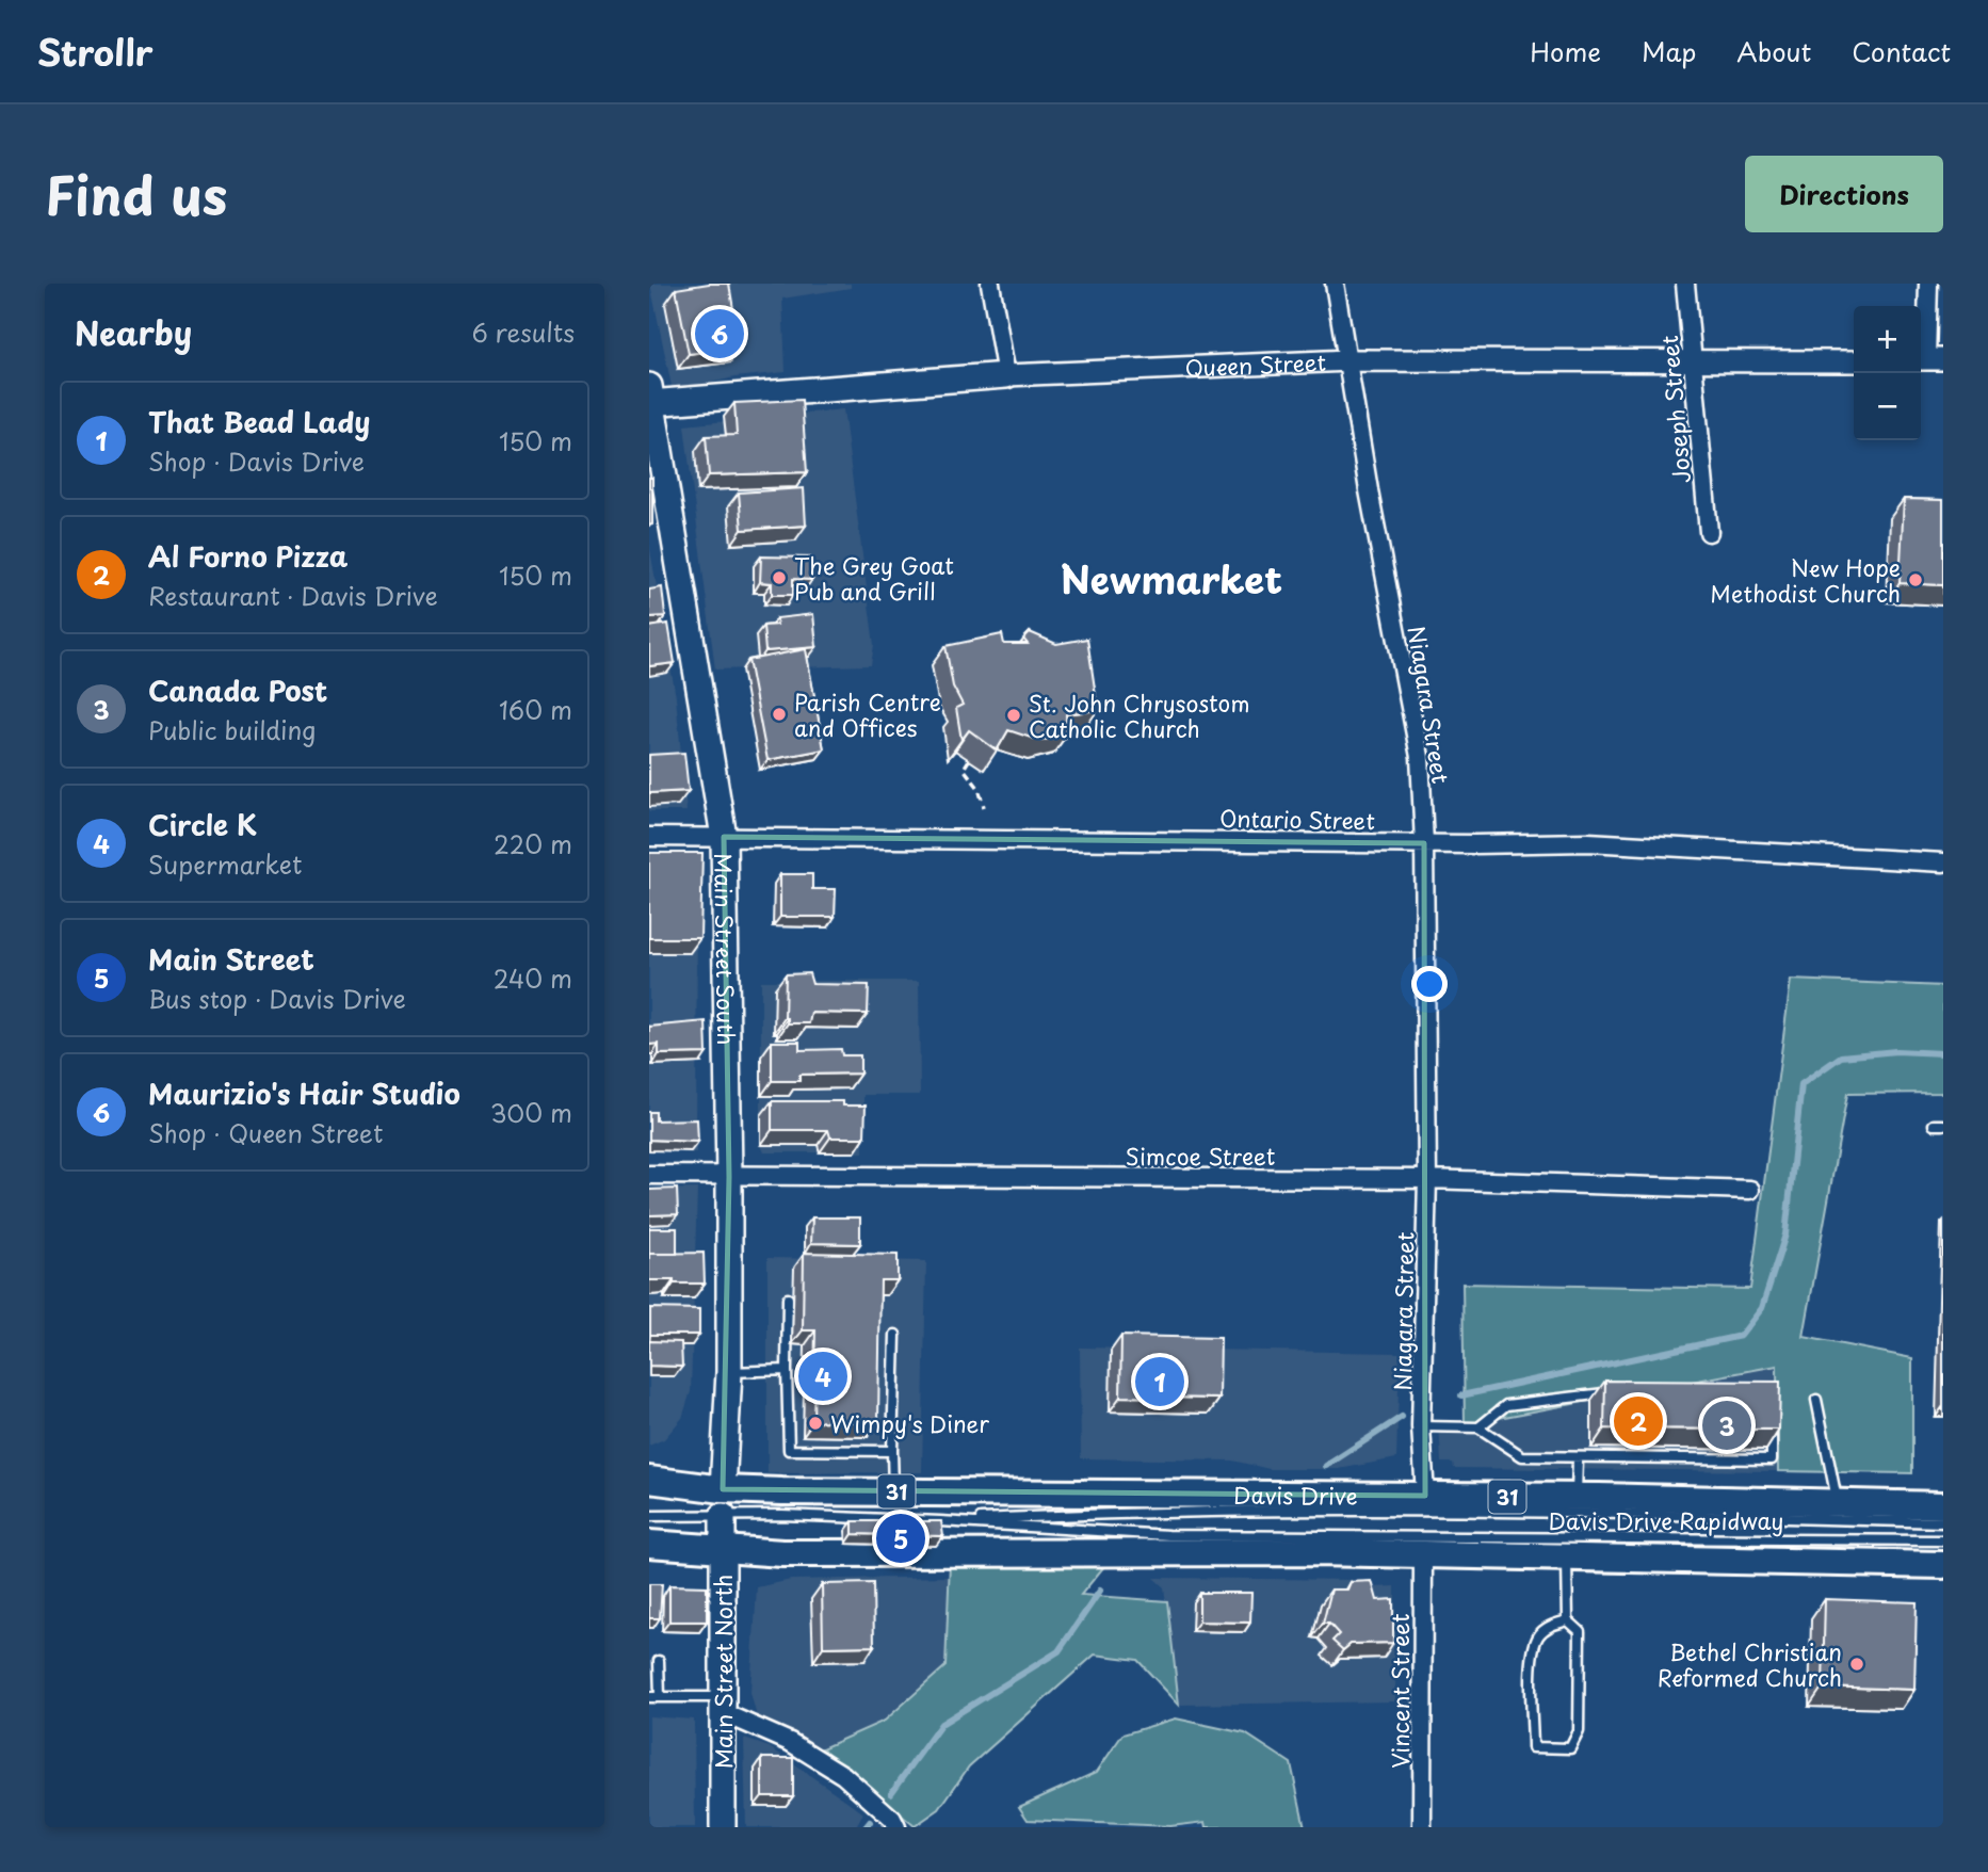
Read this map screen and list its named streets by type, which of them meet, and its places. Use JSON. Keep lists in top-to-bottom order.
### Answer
{
  "streets": {
    "main road": [
      "Queen Street",
      "Main Street South",
      "31",
      "Davis Drive",
      "Main Street North"
    ],
    "street": [
      "Joseph Street",
      "Niagara Street",
      "Ontario Street",
      "Simcoe Street",
      "Vincent Street"
    ],
    "lane": ["Davis Drive Rapidway"]
  },
  "crossings": [
    ["Queen Street", "Joseph Street"],
    ["Queen Street", "Niagara Street"],
    ["Queen Street", "Main Street South"],
    ["Niagara Street", "Ontario Street"],
    ["Niagara Street", "Simcoe Street"],
    ["Niagara Street", "Davis Drive"],
    ["Ontario Street", "Main Street South"],
    ["Main Street South", "Simcoe Street"],
    ["Main Street South", "Davis Drive"],
    ["Main Street South", "Davis Drive Rapidway"],
    ["Main Street South", "Main Street North"],
    ["Davis Drive Rapidway", "Main Street North"]
  ],
  "districts": ["Newmarket"],
  "places": [
    "The Grey Goat Pub and Grill",
    "New Hope Methodist Church",
    "Parish Centre and Offices",
    "St. John Chrysostom Catholic Church",
    "Wimpy's Diner",
    "Bethel Christian Reformed Church"
  ],
  "page": {
    "header": "Strollr",
    "nav": [
      "Home",
      "Map",
      "About",
      "Contact"
    ],
    "title": "Find us",
    "buttons": "Directions",
    "heading": ["Nearby", "6 results"],
    "pins": [
      "6",
      "4",
      "1",
      "2",
      "3",
      "5"
    ],
    "map_buttons": ["+", "−"],
    "list": [
      {
        "mark": "1",
        "name": "That Bead Lady",
        "note": "Shop · Davis Drive",
        "value": "150 m"
      },
      {
        "mark": "2",
        "name": "Al Forno Pizza",
        "note": "Restaurant · Davis Drive",
        "value": "150 m"
      },
      {
        "mark": "3",
        "name": "Canada Post",
        "note": "Public building",
        "value": "160 m"
      },
      {
        "mark": "4",
        "name": "Circle K",
        "note": "Supermarket",
        "value": "220 m"
      },
      {
        "mark": "5",
        "name": "Main Street",
        "note": "Bus stop · Davis Drive",
        "value": "240 m"
      },
      {
        "mark": "6",
        "name": "Maurizio's Hair Studio",
        "note": "Shop · Queen Street",
        "value": "300 m"
      }
    ]
  }
}
